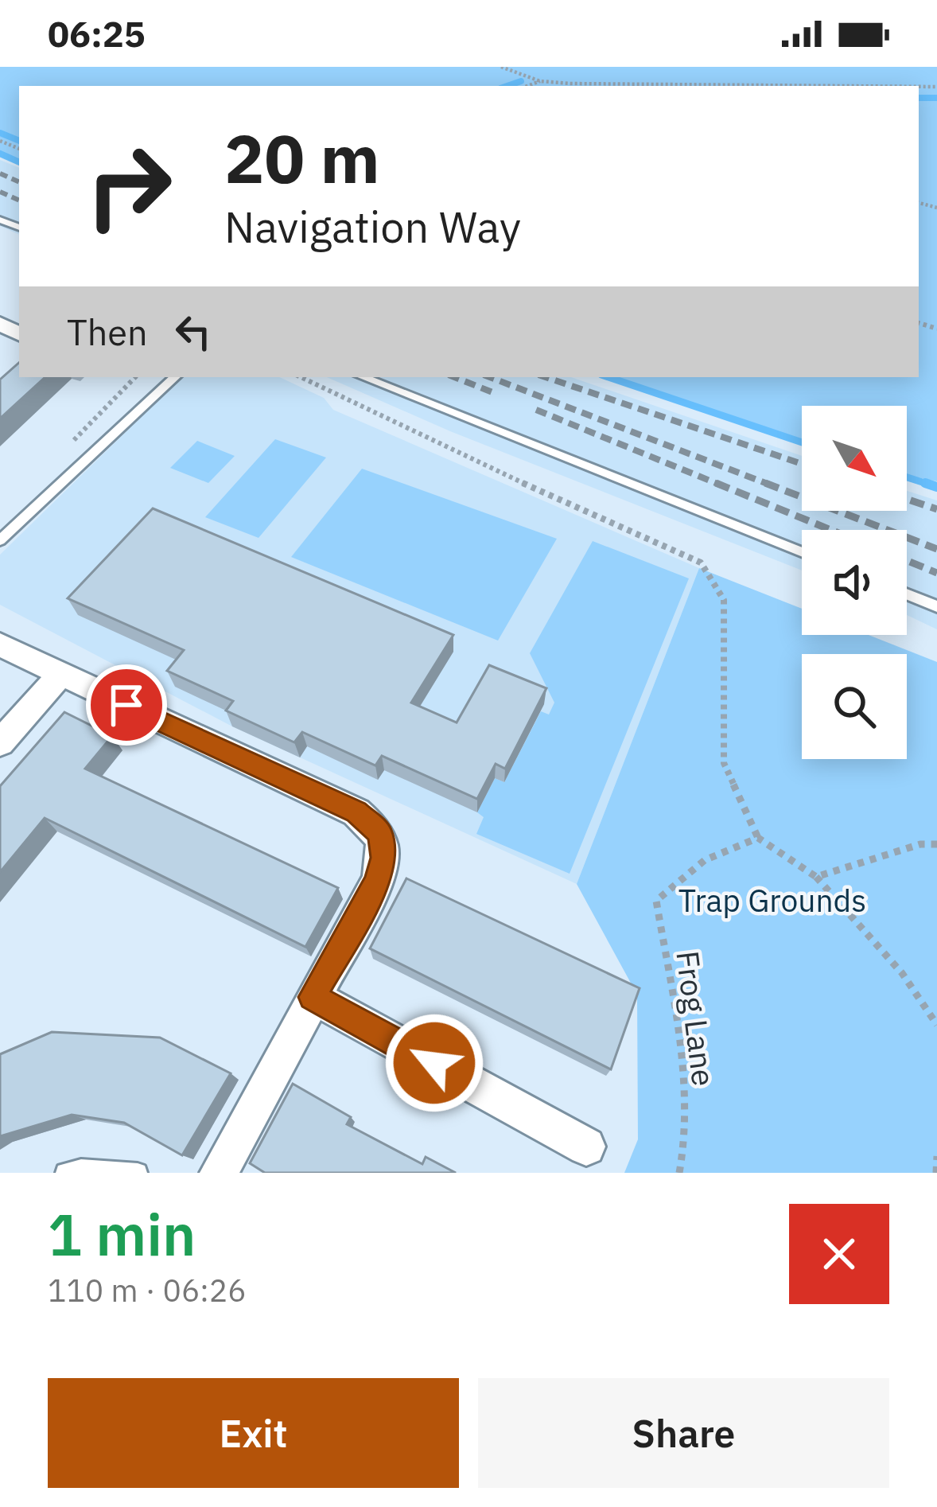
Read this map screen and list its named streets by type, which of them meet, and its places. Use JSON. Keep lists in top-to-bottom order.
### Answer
{
  "streets": {
    "path": ["Frog Lane"]
  },
  "parks": ["Trap Grounds"],
  "north": "bottom right",
  "page": {
    "status": "06:25",
    "turn": ["20 m", "Navigation Way"],
    "then": "Then",
    "heading": ["1 min", "110 m · 06:26"],
    "buttons": ["Exit", "Share"]
  }
}
